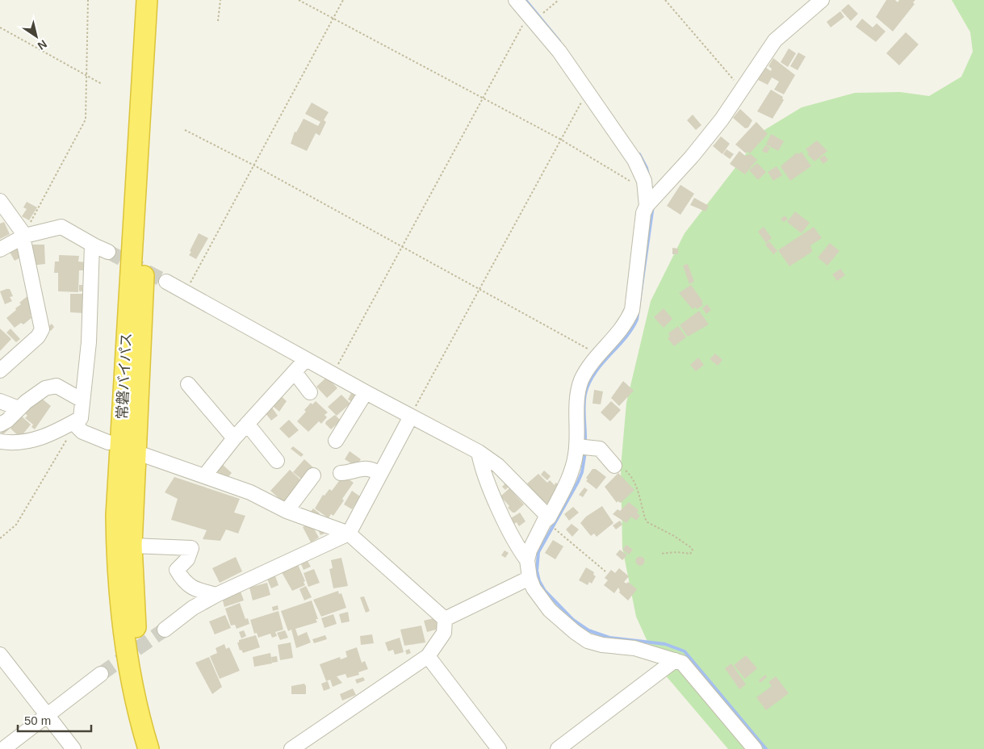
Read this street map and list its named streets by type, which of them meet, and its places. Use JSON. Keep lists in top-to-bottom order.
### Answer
{
  "streets": {
    "highway": ["常磐バイパス"]
  },
  "scale_bar": "50 m",
  "north": "bottom right"
}
